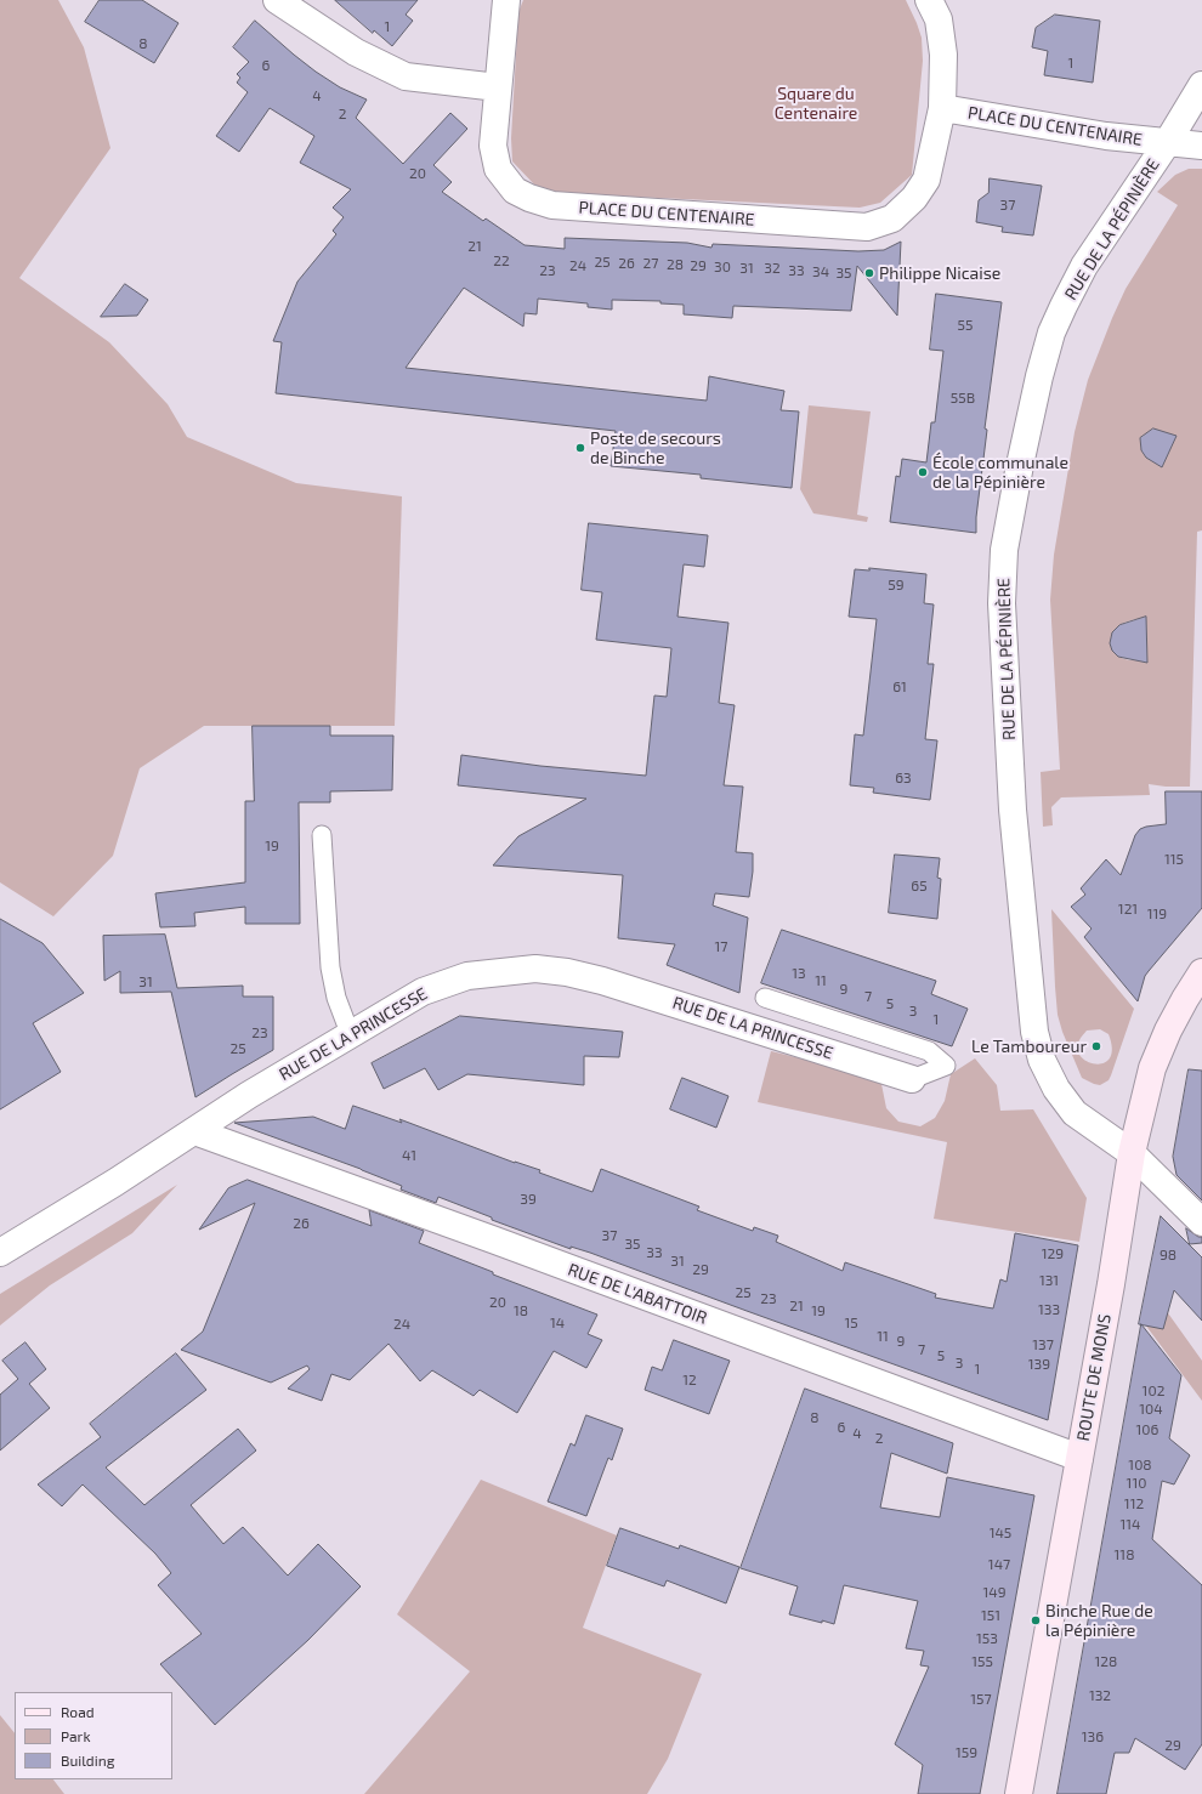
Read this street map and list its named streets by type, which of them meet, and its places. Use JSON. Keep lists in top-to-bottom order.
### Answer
{
  "streets": {
    "main road": ["ROUTE DE MONS"],
    "street": [
      "PLACE DU CENTENAIRE",
      "RUE DE LA PÉPINIÈRE",
      "RUE DE LA PRINCESSE",
      "RUE DE L'ABATTOIR"
    ]
  },
  "crossings": [
    ["PLACE DU CENTENAIRE", "RUE DE LA PÉPINIÈRE"],
    ["RUE DE LA PÉPINIÈRE", "ROUTE DE MONS"],
    ["RUE DE LA PRINCESSE", "RUE DE L'ABATTOIR"],
    ["RUE DE L'ABATTOIR", "ROUTE DE MONS"]
  ],
  "parks": ["Square du Centenaire"],
  "places": [
    "Philippe Nicaise",
    "Poste de secours de Binche",
    "École communale de la Pépinière",
    "Le Tamboureur",
    "Binche Rue de la Pépinière"
  ],
  "house_numbers": [
    "1",
    "8",
    "1",
    "6",
    "4",
    "2",
    "20",
    "37",
    "21",
    "22",
    "25",
    "26",
    "27",
    "28",
    "24",
    "29",
    "30",
    "31",
    "32",
    "23",
    "33",
    "34",
    "35",
    "55",
    "55B",
    "59",
    "61",
    "63",
    "19",
    "115",
    "65",
    "121",
    "119",
    "17",
    "13",
    "11",
    "31",
    "9",
    "7",
    "5",
    "3",
    "1",
    "23",
    "25",
    "41",
    "39",
    "26",
    "37",
    "35",
    "33",
    "129",
    "98",
    "31",
    "29",
    "131",
    "25",
    "23",
    "20",
    "21",
    "133",
    "18",
    "19",
    "14",
    "15",
    "24",
    "11",
    "9",
    "137",
    "7",
    "5",
    "3",
    "139",
    "1",
    "12",
    "102",
    "104",
    "8",
    "6",
    "106",
    "4",
    "2",
    "108",
    "110",
    "112",
    "114",
    "145",
    "118",
    "147",
    "149",
    "151",
    "153",
    "155",
    "128",
    "132",
    "157",
    "136",
    "29",
    "159"
  ],
  "legend": ["Road", "Park", "Building"]
}
